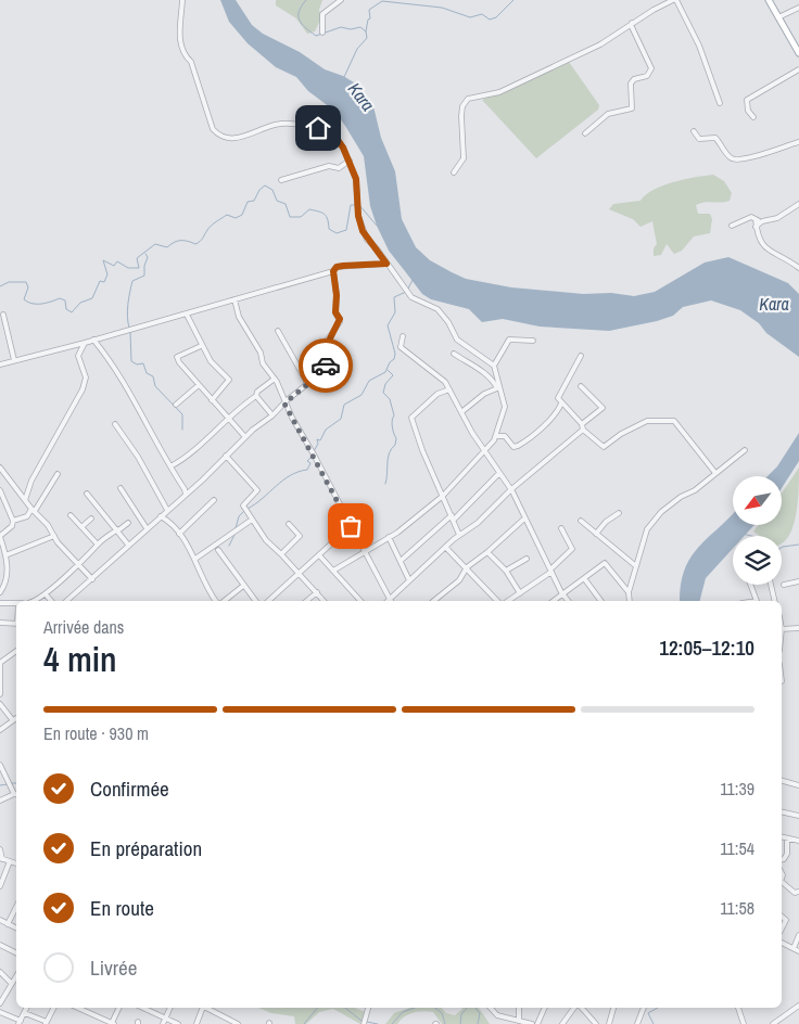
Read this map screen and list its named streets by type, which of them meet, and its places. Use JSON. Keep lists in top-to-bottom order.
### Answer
{
  "water": ["Kara"],
  "north": "bottom left",
  "page": {
    "heading": ["4 min", "Arrivée dans", "12:05–12:10"],
    "bar": "En route · 930 m",
    "list": [
      ["Confirmée", "11:39"],
      ["En préparation", "11:54"],
      ["En route", "11:58"],
      "Livrée"
    ]
  }
}
